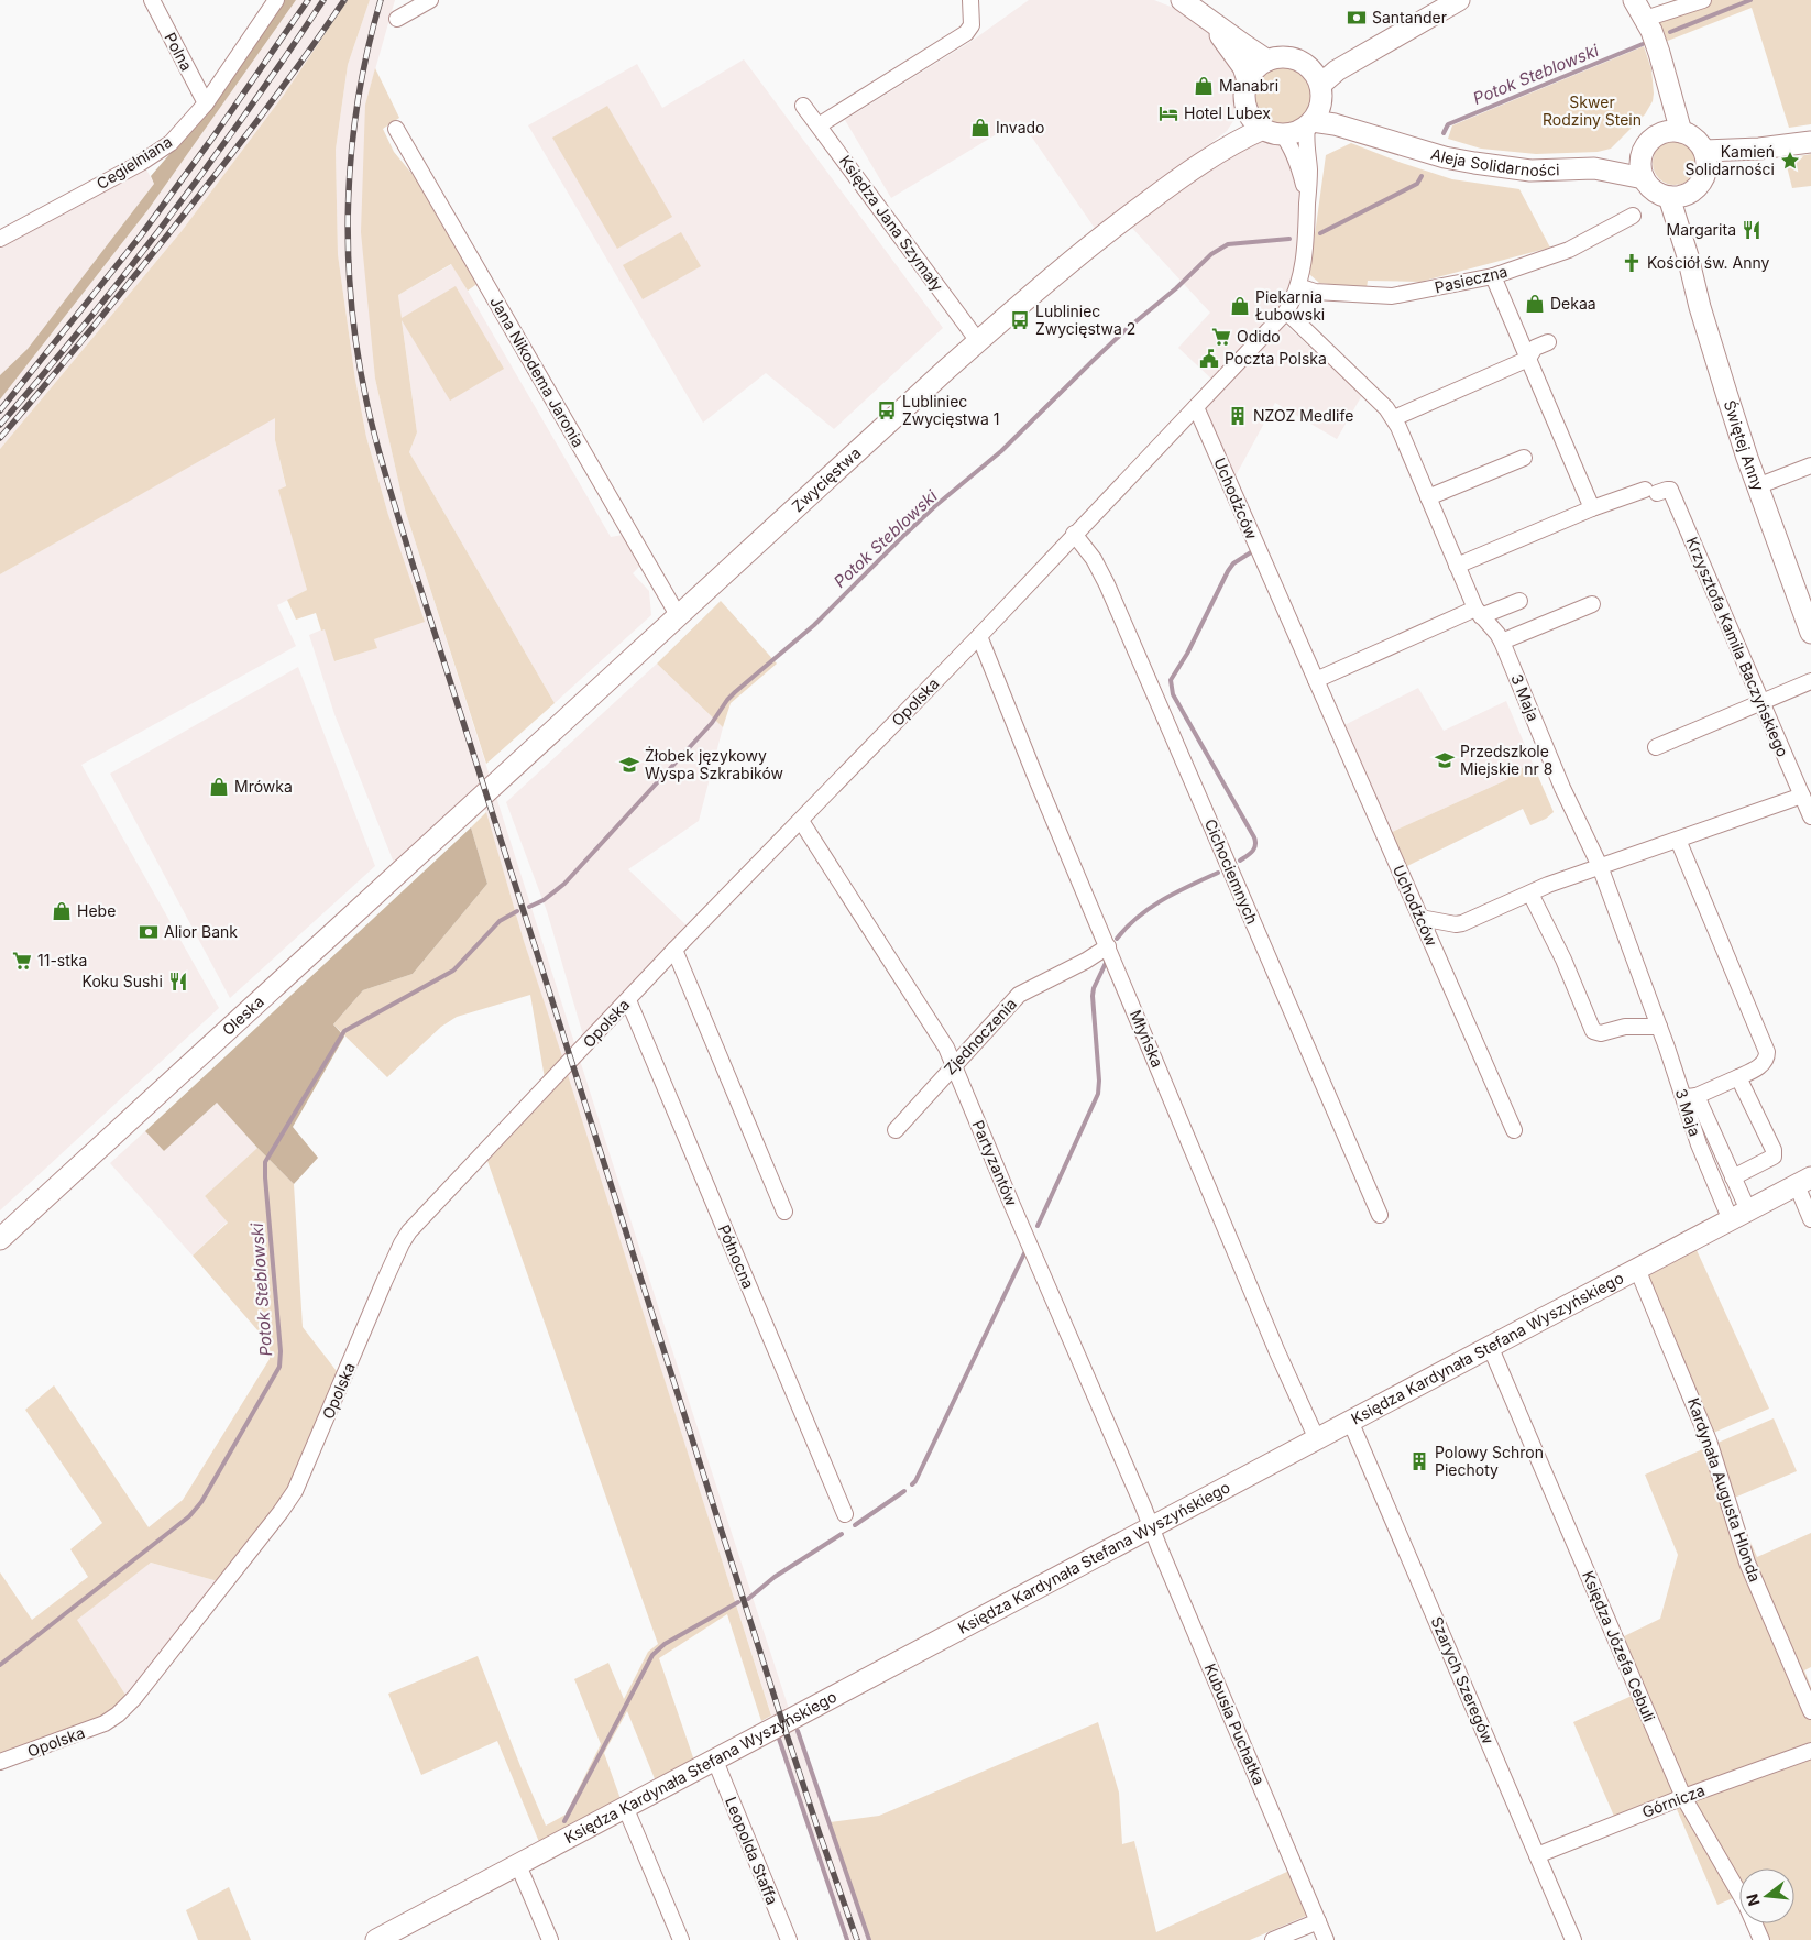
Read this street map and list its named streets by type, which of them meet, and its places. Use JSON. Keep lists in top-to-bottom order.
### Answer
{
  "streets": {
    "street": [
      "Polna",
      "Aleja Solidarności",
      "Cegielniana",
      "Księdza Jana Szymały",
      "Pasieczna",
      "Jana Nikodema Jaronia",
      "Świętej Anny",
      "Zwycięstwa",
      "Uchodźców",
      "Krzysztofa Kamila Baczyńskiego",
      "3 Maja",
      "Opolska",
      "Cichociemnych",
      "Oleska",
      "Zjednoczenia",
      "Młyńska",
      "Partyzantów",
      "Północna",
      "Księdza Kardynała Stefana Wyszyńskiego",
      "Kardynała Augusta Hlonda",
      "Księdza Józefa Cebuli",
      "Szarych Szeregów",
      "Kubusia Puchatka",
      "Górnicza",
      "Leopolda Staffa"
    ]
  },
  "crossings": [
    ["Polna", "Cegielniana"],
    ["Aleja Solidarności", "Świętej Anny"],
    ["Aleja Solidarności", "Zwycięstwa"],
    ["Księdza Jana Szymały", "Zwycięstwa"],
    ["Jana Nikodema Jaronia", "Zwycięstwa"],
    ["Zwycięstwa", "Oleska"],
    ["Uchodźców", "Opolska"],
    ["3 Maja", "Opolska"],
    ["3 Maja", "Księdza Kardynała Stefana Wyszyńskiego"],
    ["Opolska", "Cichociemnych"],
    ["Opolska", "Młyńska"],
    ["Opolska", "Partyzantów"],
    ["Opolska", "Północna"],
    ["Zjednoczenia", "Młyńska"],
    ["Zjednoczenia", "Partyzantów"],
    ["Młyńska", "Księdza Kardynała Stefana Wyszyńskiego"],
    ["Partyzantów", "Księdza Kardynała Stefana Wyszyńskiego"],
    ["Partyzantów", "Kubusia Puchatka"],
    ["Księdza Kardynała Stefana Wyszyńskiego", "Kardynała Augusta Hlonda"],
    ["Księdza Kardynała Stefana Wyszyńskiego", "Księdza Józefa Cebuli"],
    ["Księdza Kardynała Stefana Wyszyńskiego", "Szarych Szeregów"],
    ["Księdza Kardynała Stefana Wyszyńskiego", "Kubusia Puchatka"],
    ["Księdza Kardynała Stefana Wyszyńskiego", "Leopolda Staffa"],
    ["Księdza Józefa Cebuli", "Górnicza"],
    ["Szarych Szeregów", "Górnicza"]
  ],
  "water": ["Potok Steblowski"],
  "parks": ["Skwer Rodziny Stein"],
  "places": {
    "bank": ["Santander", "Alior Bank"],
    "shop": [
      "Manabri",
      "Invado",
      "Dekaa",
      "Piekarnia Łubowski",
      "Mrówka",
      "Hebe"
    ],
    "hotel": ["Hotel Lubex"],
    "place": ["Kamień Solidarności"],
    "restaurant": ["Margarita", "Koku Sushi"],
    "church": ["Kościół św. Anny"],
    "bus stop": ["Lubliniec Zwycięstwa 2", "Lubliniec Zwycięstwa 1"],
    "supermarket": ["Odido", "11-stka"],
    "public building": ["Poczta Polska"],
    "building": ["NZOZ Medlife", "Polowy Schron Piechoty"],
    "school or university": ["Przedszkole Miejskie nr 8", "Żłobek językowy Wyspa Szkrabików"]
  },
  "north": "left"
}
